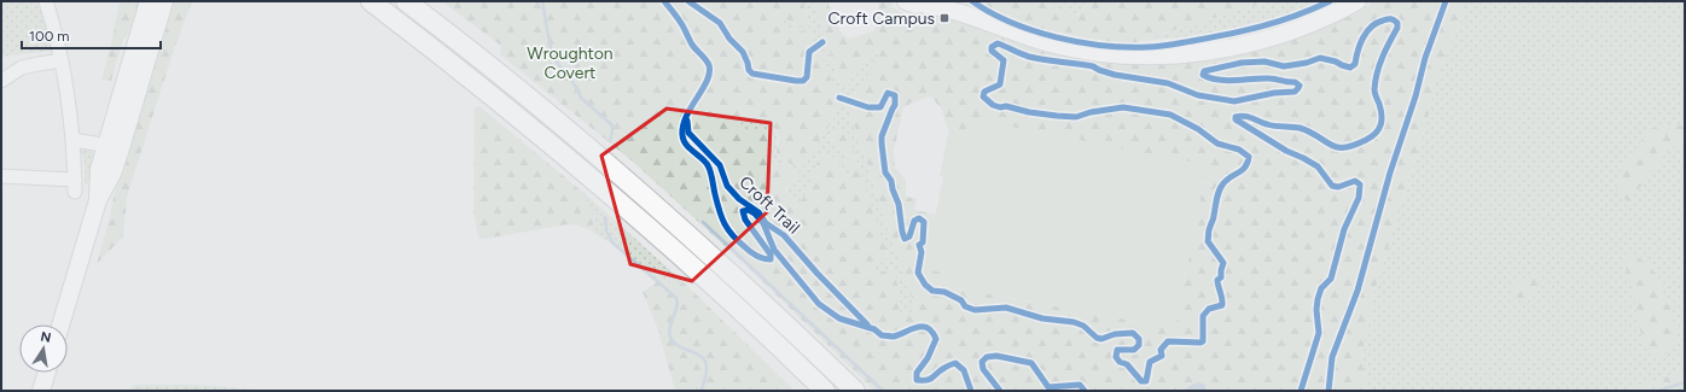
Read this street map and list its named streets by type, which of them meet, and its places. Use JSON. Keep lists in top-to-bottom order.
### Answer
{
  "streets": {
    "cycle path": ["Croft Trail"]
  },
  "parks": ["Wroughton Covert"],
  "places": {
    "transit": ["Croft Campus"]
  },
  "scale_bar": "100 m",
  "north": "top"
}
